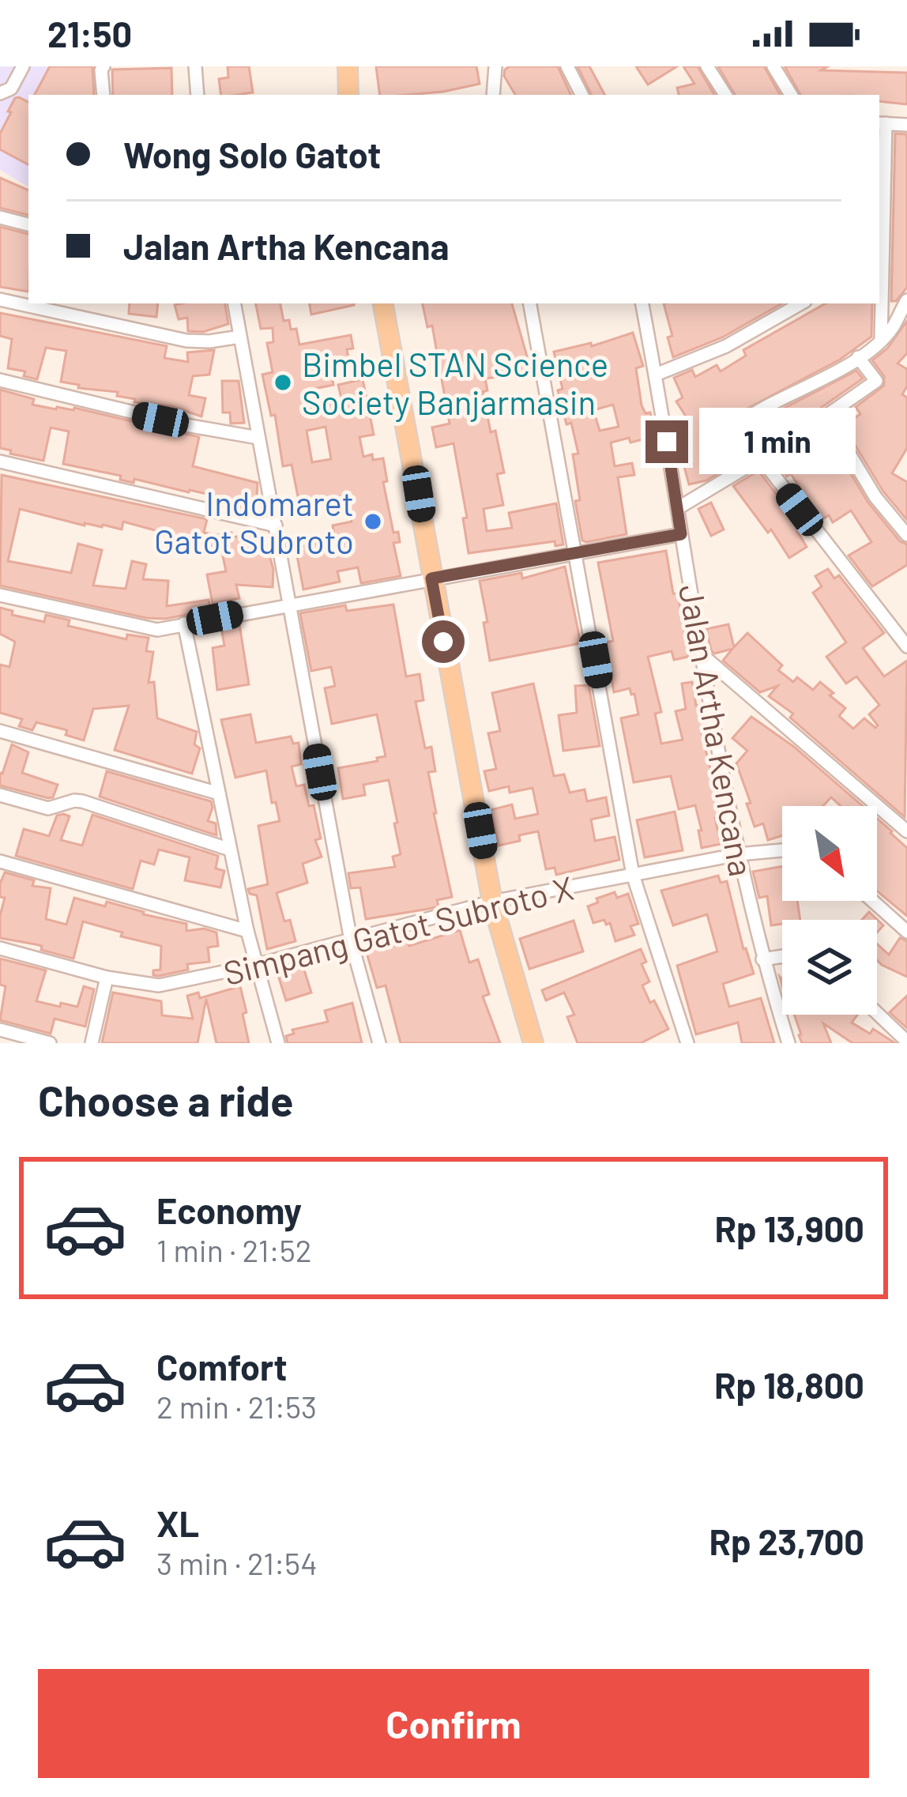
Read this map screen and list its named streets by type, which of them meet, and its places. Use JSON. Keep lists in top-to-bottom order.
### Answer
{
  "streets": {
    "street": ["Jalan Artha Kencana", "Simpang Gatot Subroto X"]
  },
  "crossings": [
    ["Jalan Artha Kencana", "Simpang Gatot Subroto X"]
  ],
  "places": ["Bimbel STAN Science Society Banjarmasin", "Indomaret Gatot Subroto"],
  "north": "bottom right",
  "page": {
    "status": "21:50",
    "banner": ["Wong Solo Gatot", "Jalan Artha Kencana"],
    "bubble": "1 min",
    "heading": "Choose a ride",
    "list": [
      {
        "name": "Economy",
        "note": "1 min · 21:52",
        "value": "Rp 13,900"
      },
      {
        "name": "Comfort",
        "note": "2 min · 21:53",
        "value": "Rp 18,800"
      },
      {
        "name": "XL",
        "note": "3 min · 21:54",
        "value": "Rp 23,700"
      }
    ],
    "buttons": "Confirm"
  }
}
